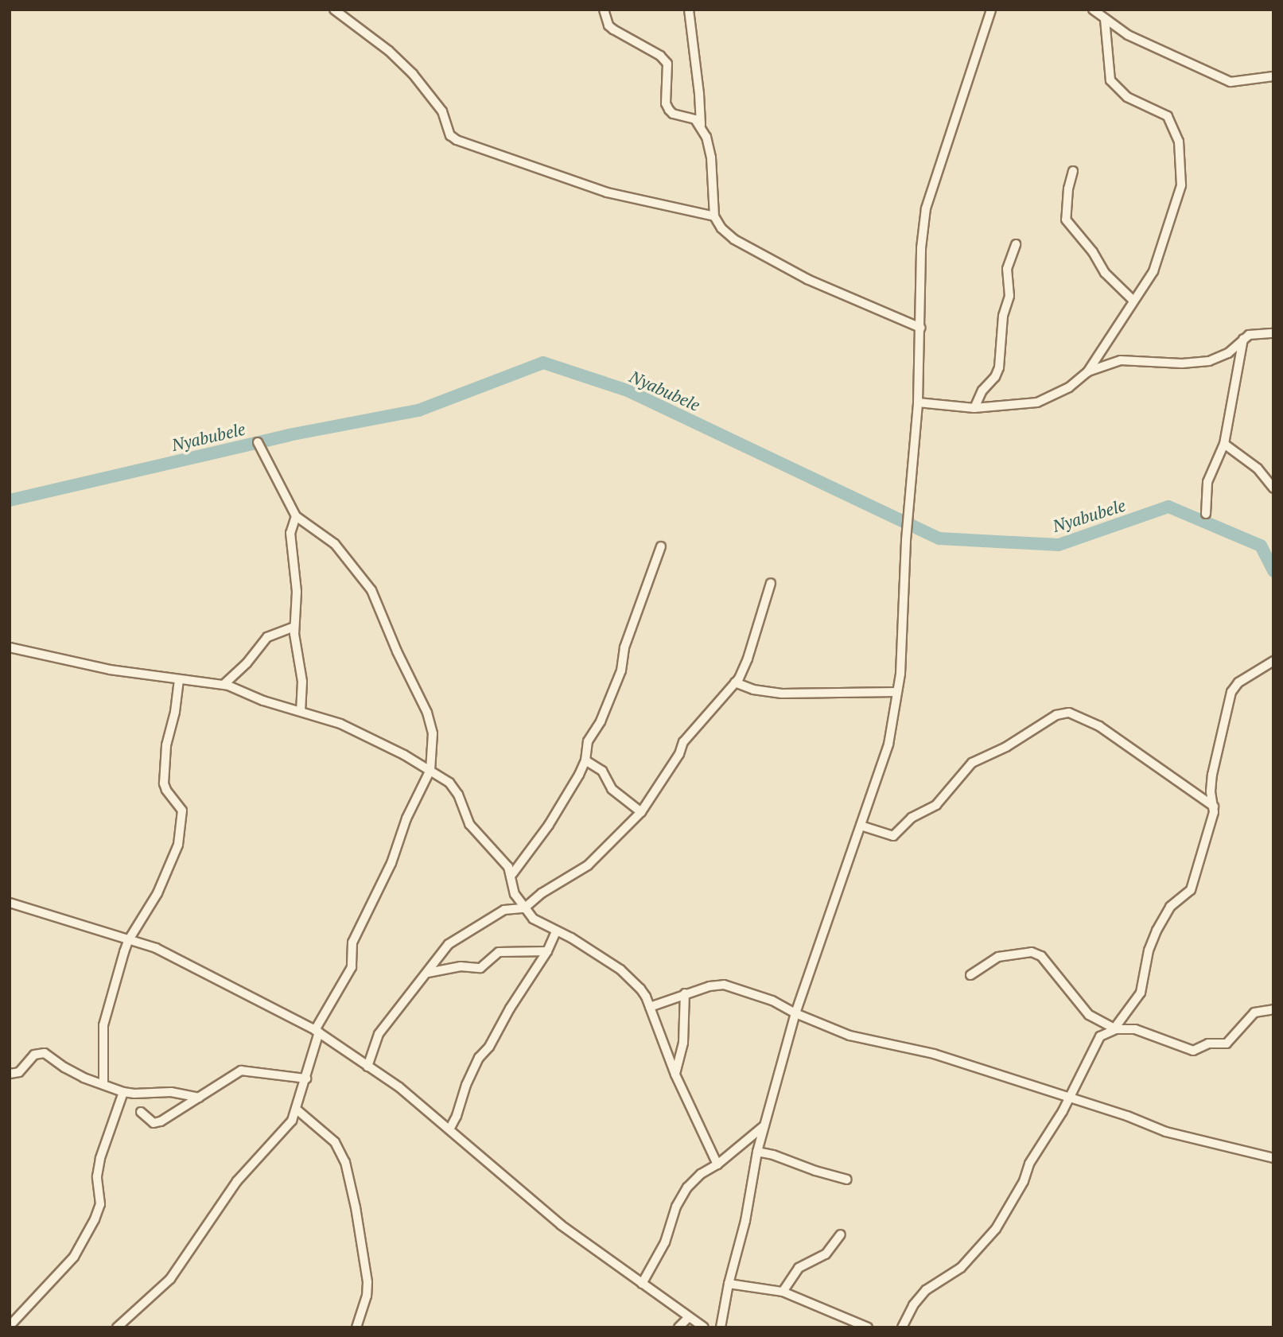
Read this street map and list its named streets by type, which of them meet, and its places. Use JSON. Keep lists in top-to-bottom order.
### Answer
{
  "water": ["Nyabubele"]
}
